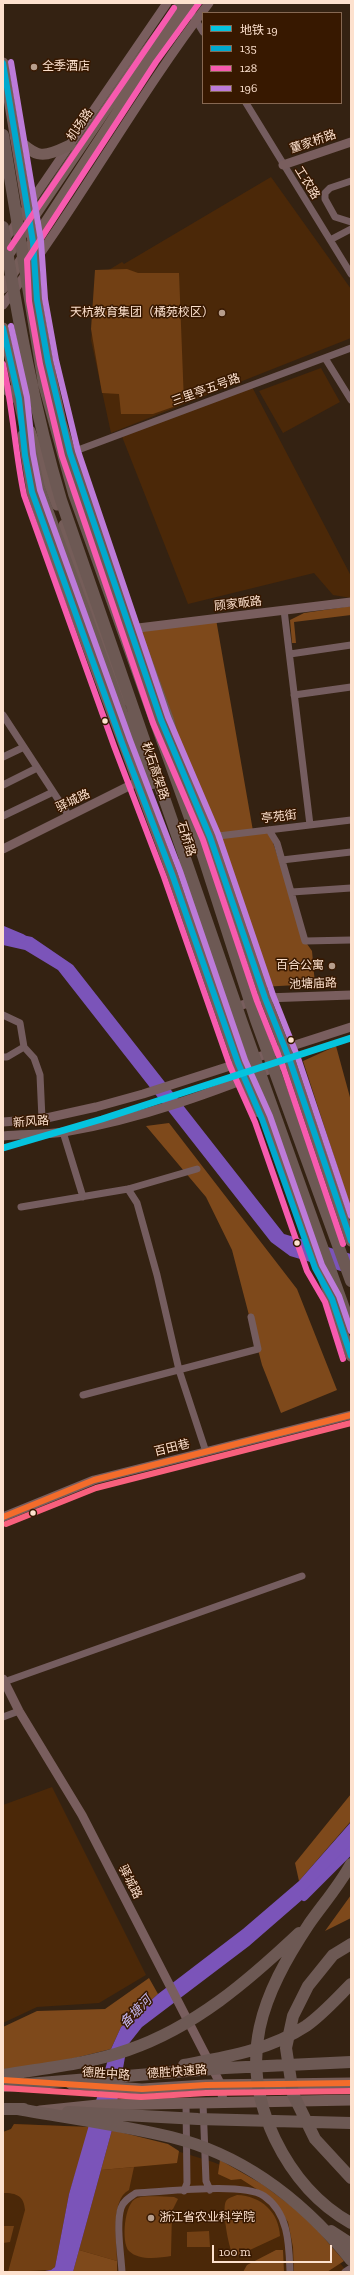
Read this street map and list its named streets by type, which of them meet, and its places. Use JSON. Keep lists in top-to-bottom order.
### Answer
{
  "streets": {
    "highway": ["秋石高架路", "德胜快速路"],
    "main road": ["机场路", "石桥路", "德胜中路"],
    "street": [
      "董家桥路",
      "工农路",
      "三里亭五号路",
      "顾家畈路",
      "驿城路",
      "亭苑街",
      "池塘庙路",
      "新风路",
      "百田巷"
    ]
  },
  "crossings": [
    ["机场路", "石桥路"],
    ["董家桥路", "工农路"],
    ["三里亭五号路", "石桥路"],
    ["顾家畈路", "石桥路"],
    ["秋石高架路", "石桥路"],
    ["驿城路", "石桥路"],
    ["驿城路", "德胜中路"],
    ["亭苑街", "石桥路"],
    ["石桥路", "池塘庙路"],
    ["石桥路", "新风路"],
    ["德胜快速路", "德胜中路"]
  ],
  "water": ["备塘河"],
  "places": [
    "全季酒店",
    "天杭教育集团（橘苑校区）",
    "百合公寓",
    "浙江省农业科学院"
  ],
  "lines": [
    "transit line 128",
    "transit line 196",
    "transit line 135",
    "metro line 19"
  ],
  "legend": [
    "地铁 19",
    "135",
    "128",
    "196"
  ],
  "scale_bar": "100 m"
}
